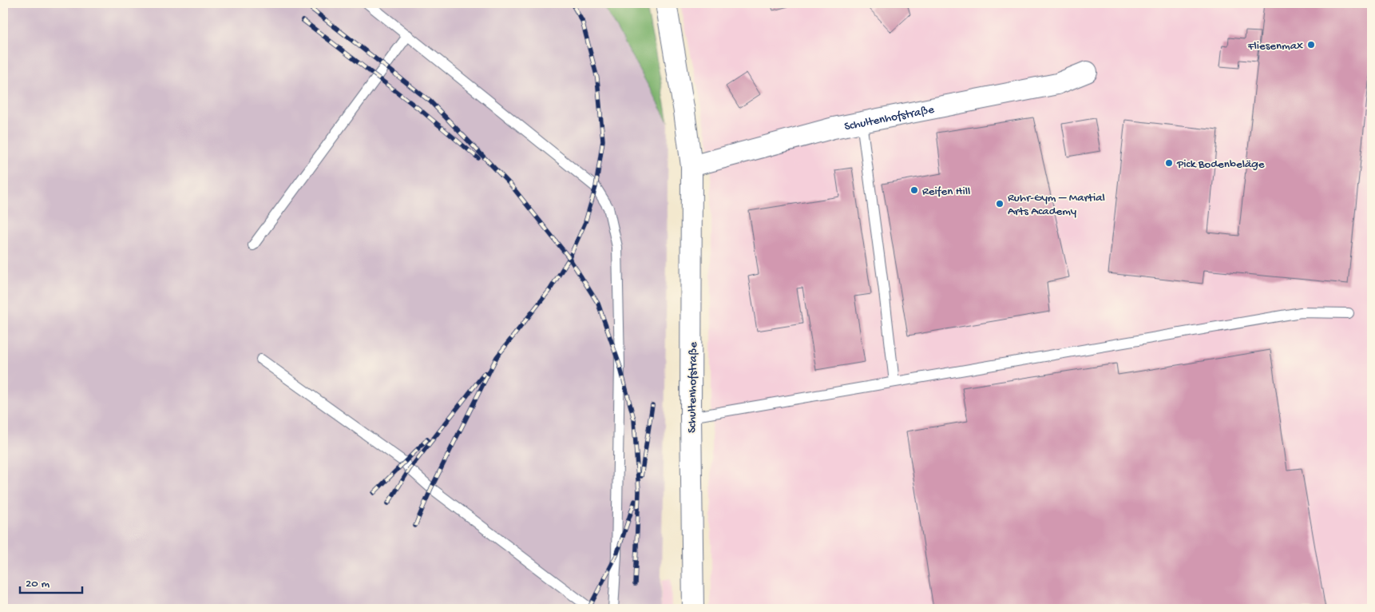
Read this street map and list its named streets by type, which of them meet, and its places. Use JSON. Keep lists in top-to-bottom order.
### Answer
{
  "streets": {
    "street": ["Schultenhofstraße"]
  },
  "places": [
    "Fliesenmax",
    "Pick Bodenbeläge",
    "Reifen Hill",
    "Ruhr-Gym – Martial Arts Academy"
  ],
  "scale_bar": "20 m"
}
